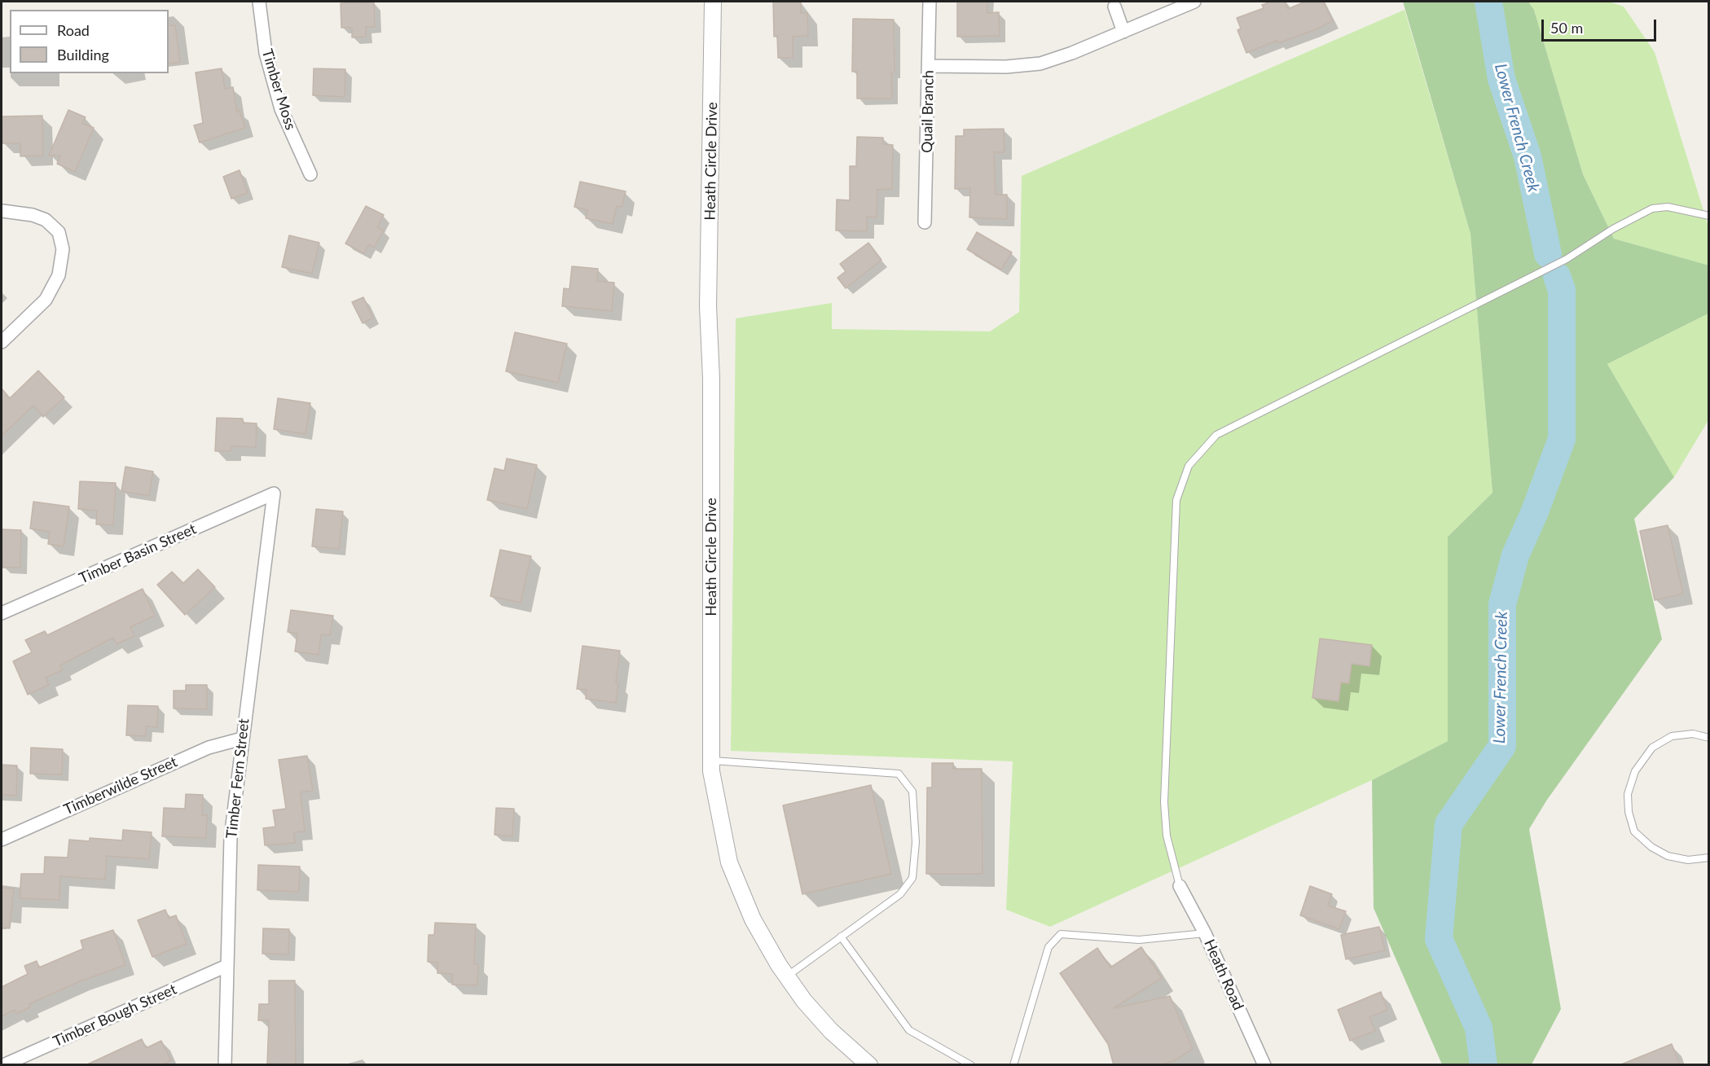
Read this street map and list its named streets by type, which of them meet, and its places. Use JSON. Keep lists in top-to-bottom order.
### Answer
{
  "streets": {
    "street": [
      "Timber Moss",
      "Quail Branch",
      "Heath Circle Drive",
      "Timber Basin Street",
      "Timber Fern Street",
      "Timberwilde Street",
      "Heath Road",
      "Timber Bough Street"
    ]
  },
  "crossings": [
    ["Timber Basin Street", "Timber Fern Street"],
    ["Timber Fern Street", "Timberwilde Street"],
    ["Timber Fern Street", "Timber Bough Street"]
  ],
  "water": ["Lower French Creek"],
  "legend": ["Road", "Building"],
  "scale_bar": "50 m"
}
